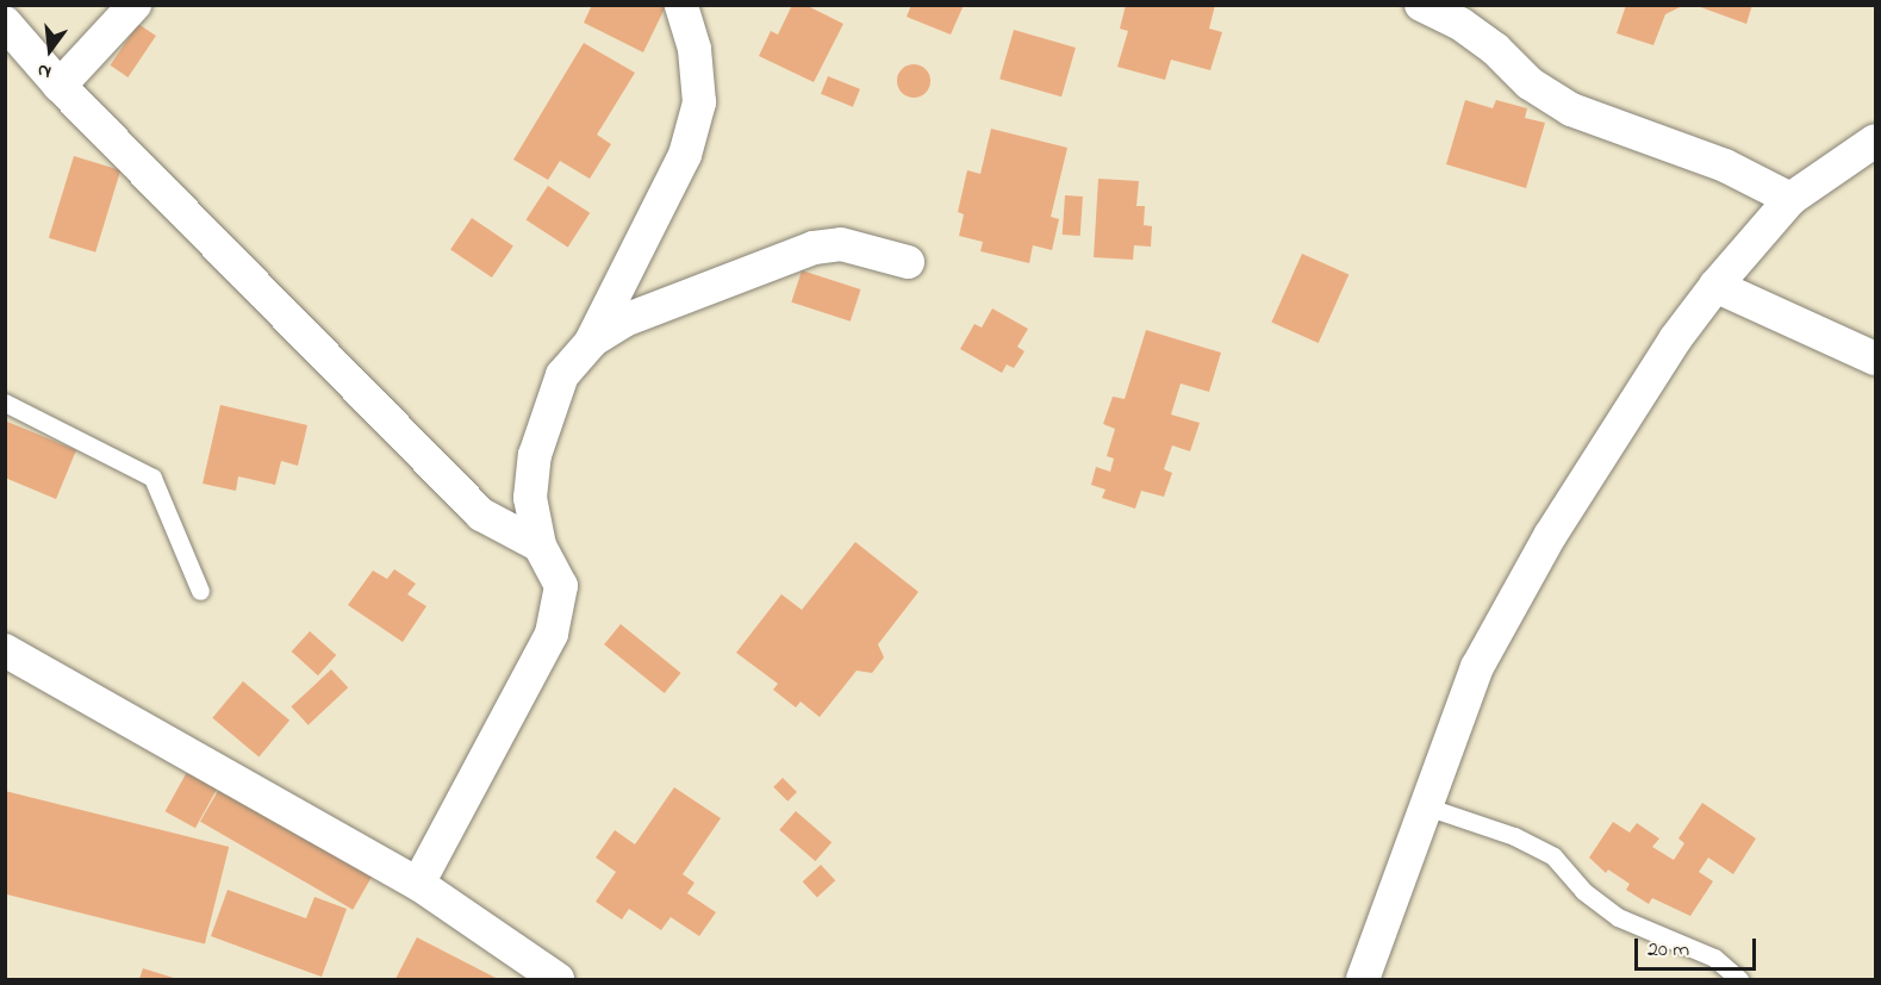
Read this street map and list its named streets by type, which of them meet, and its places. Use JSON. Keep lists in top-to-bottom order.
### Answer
{
  "scale_bar": "20 m",
  "north": "bottom"
}
